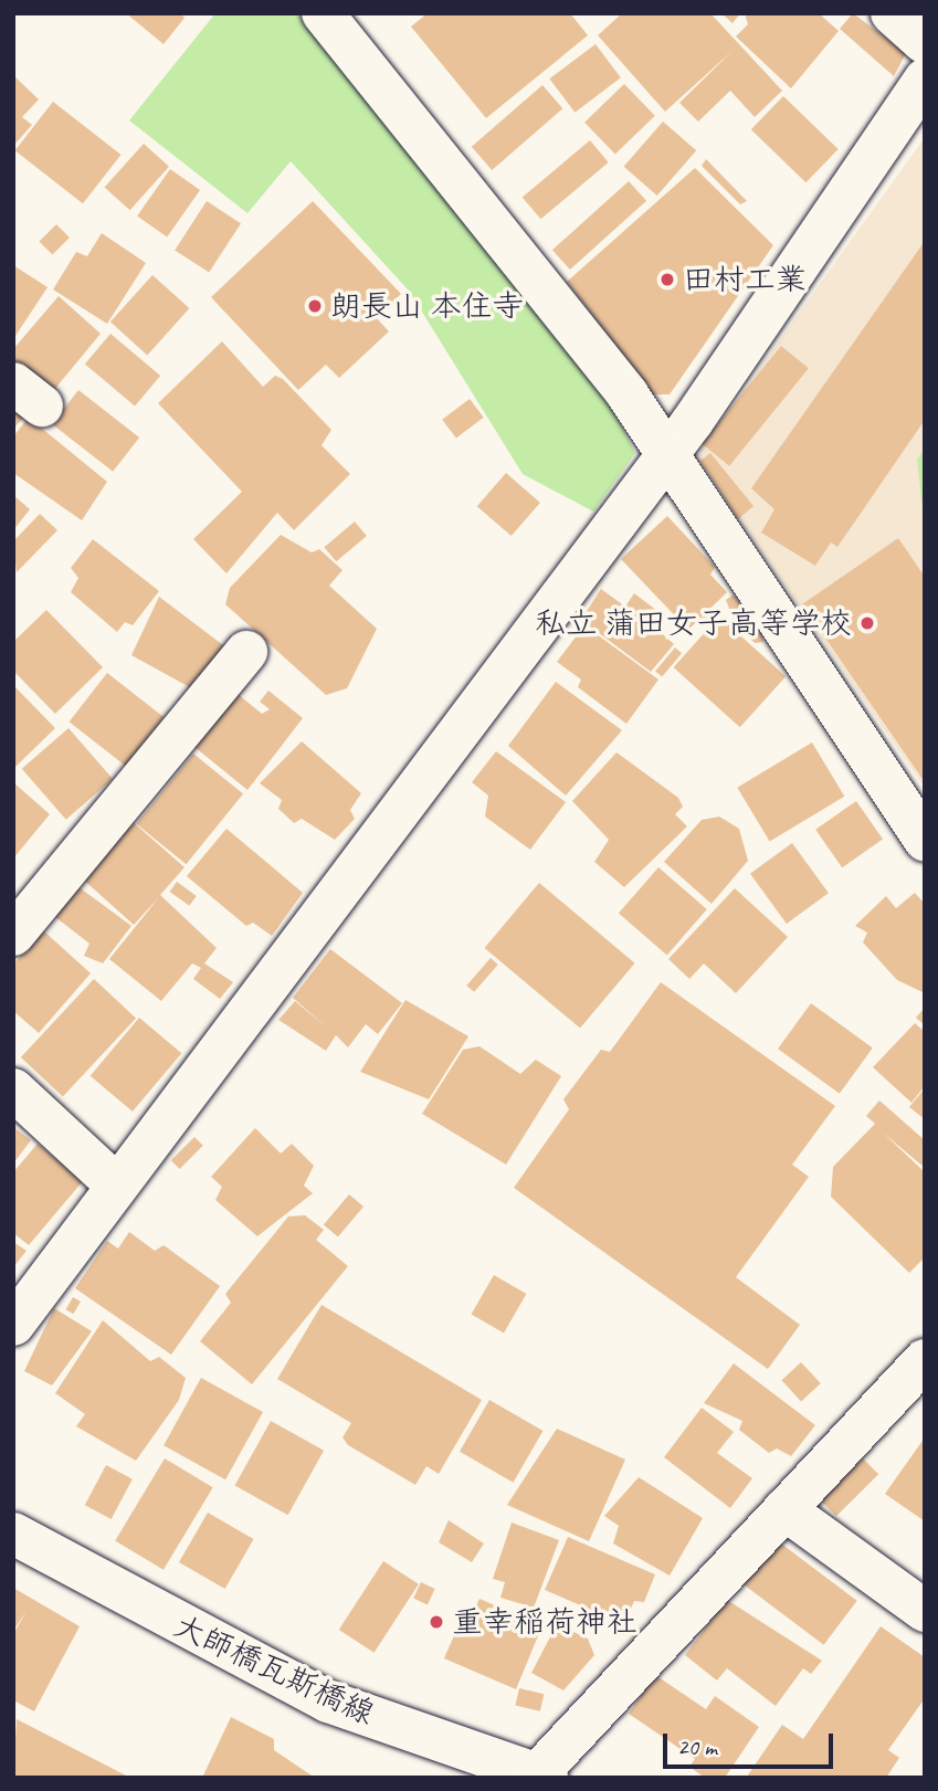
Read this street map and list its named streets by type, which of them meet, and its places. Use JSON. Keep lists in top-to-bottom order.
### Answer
{
  "streets": {
    "street": ["大師橋瓦斯橋線"]
  },
  "places": [
    "田村工業",
    "朗長山 本住寺",
    "私立 蒲田女子高等学校",
    "重幸稲荷神社"
  ],
  "scale_bar": "20 m"
}
